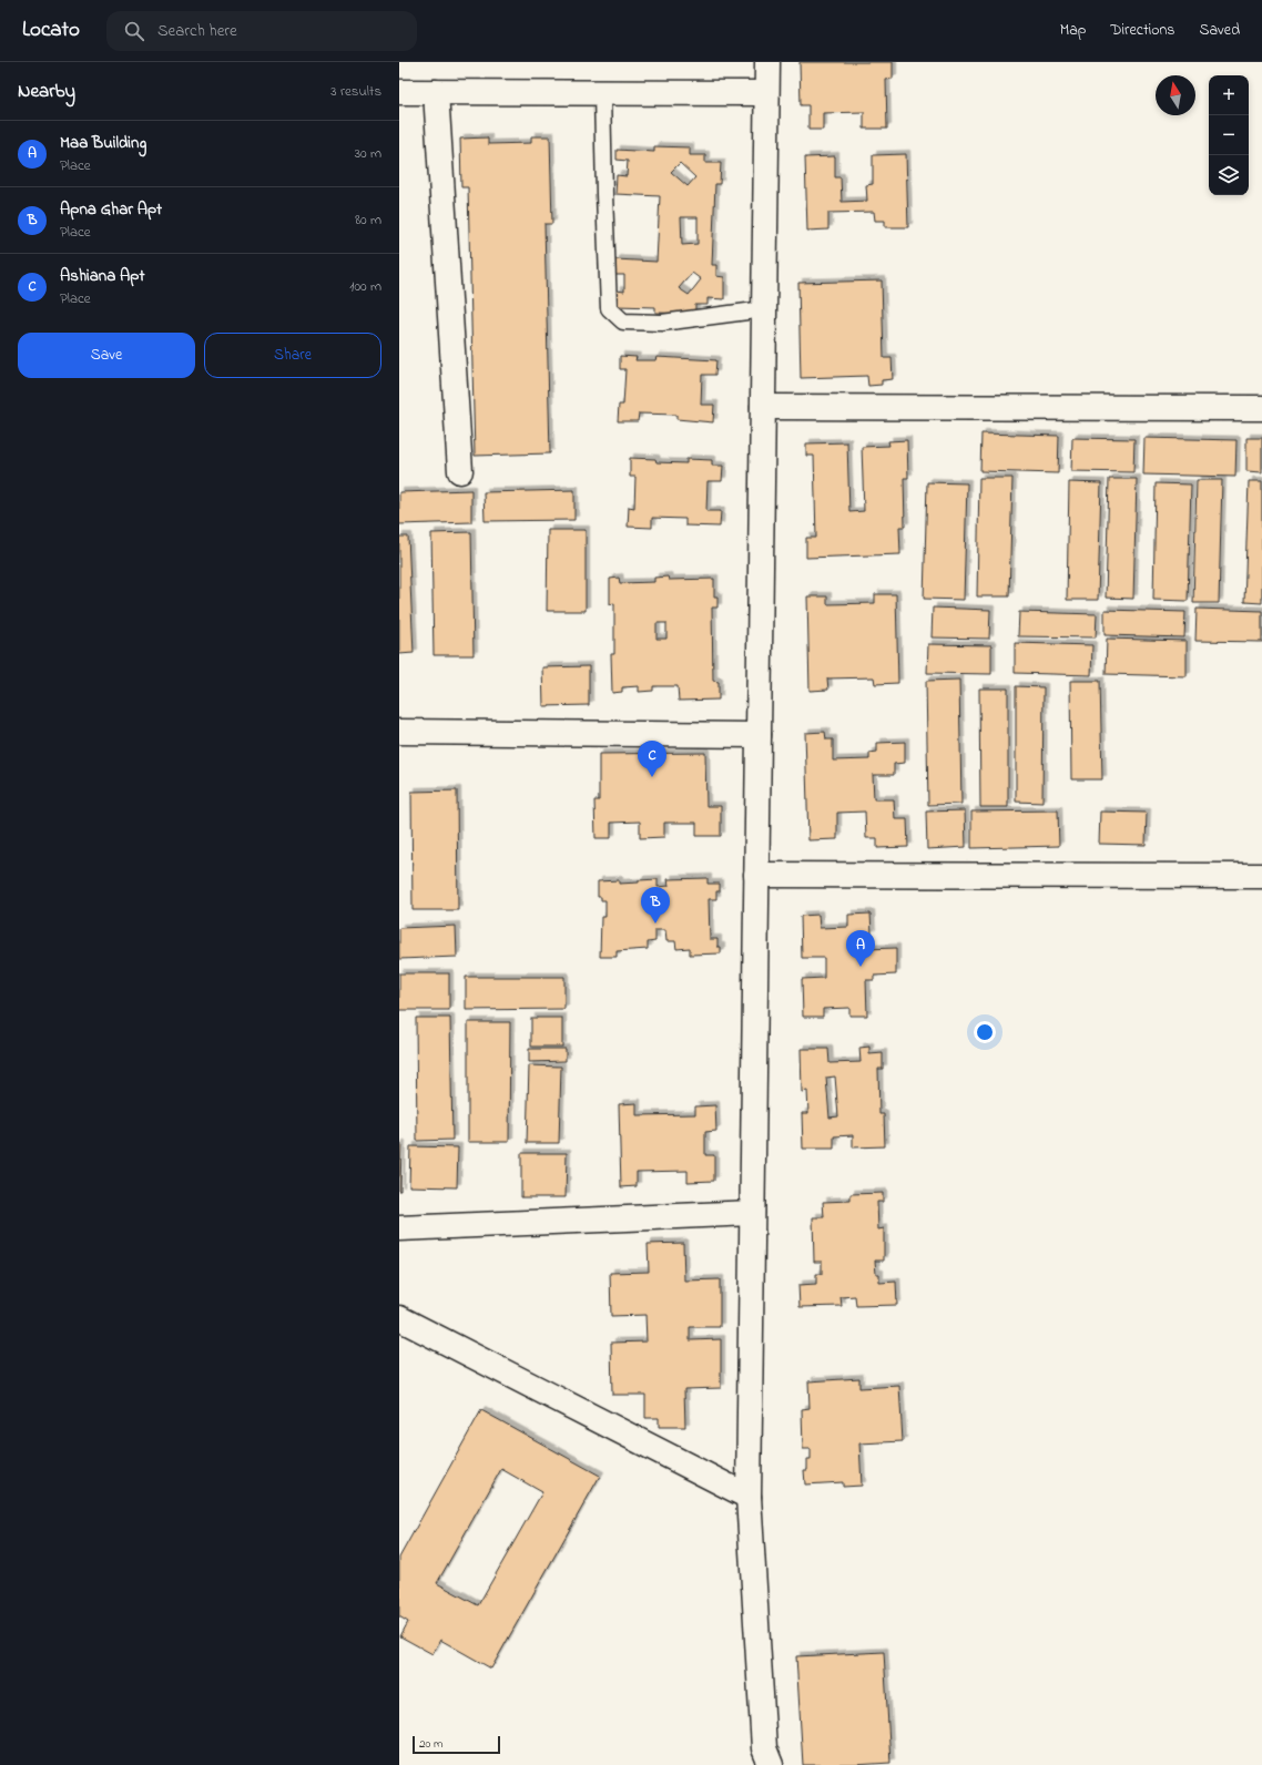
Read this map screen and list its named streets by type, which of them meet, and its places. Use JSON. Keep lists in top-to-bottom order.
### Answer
{
  "scale_bar": "20 m",
  "north": "top",
  "page": {
    "header": "Locato",
    "search": "Search here",
    "nav": ["Map", "Directions", "Saved"],
    "heading": ["Nearby", "3 results"],
    "map_buttons": ["+", "−"],
    "list": [
      {
        "mark": "A",
        "name": "Maa Building",
        "note": "Place",
        "value": "30 m"
      },
      {
        "mark": "B",
        "name": "Apna Ghar Apt",
        "note": "Place",
        "value": "80 m"
      },
      {
        "mark": "C",
        "name": "Ashiana Apt",
        "note": "Place",
        "value": "100 m"
      }
    ],
    "buttons": ["Save", "Share"],
    "pins": ["C", "B", "A"],
    "scale": "20 m"
  }
}
